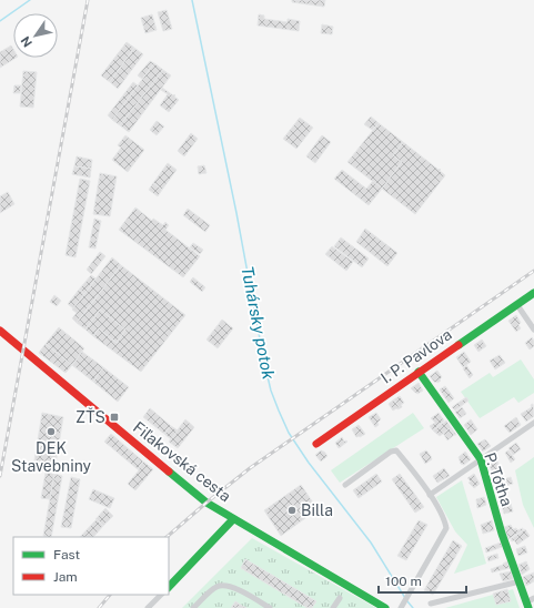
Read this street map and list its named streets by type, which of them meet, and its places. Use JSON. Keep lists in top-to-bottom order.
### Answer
{
  "streets": {
    "street": ["I. P. Pavlova", "Fiľakovská cesta", "P. Tótha"]
  },
  "crossings": [
    ["I. P. Pavlova", "P. Tótha"]
  ],
  "water": ["Tuhársky potok"],
  "places": {
    "transit": ["ZŤS"],
    "other": ["DEK Stavebniny", "Billa"]
  },
  "legend": ["Fast", "Jam"],
  "scale_bar": "100 m",
  "north": "bottom left"
}
